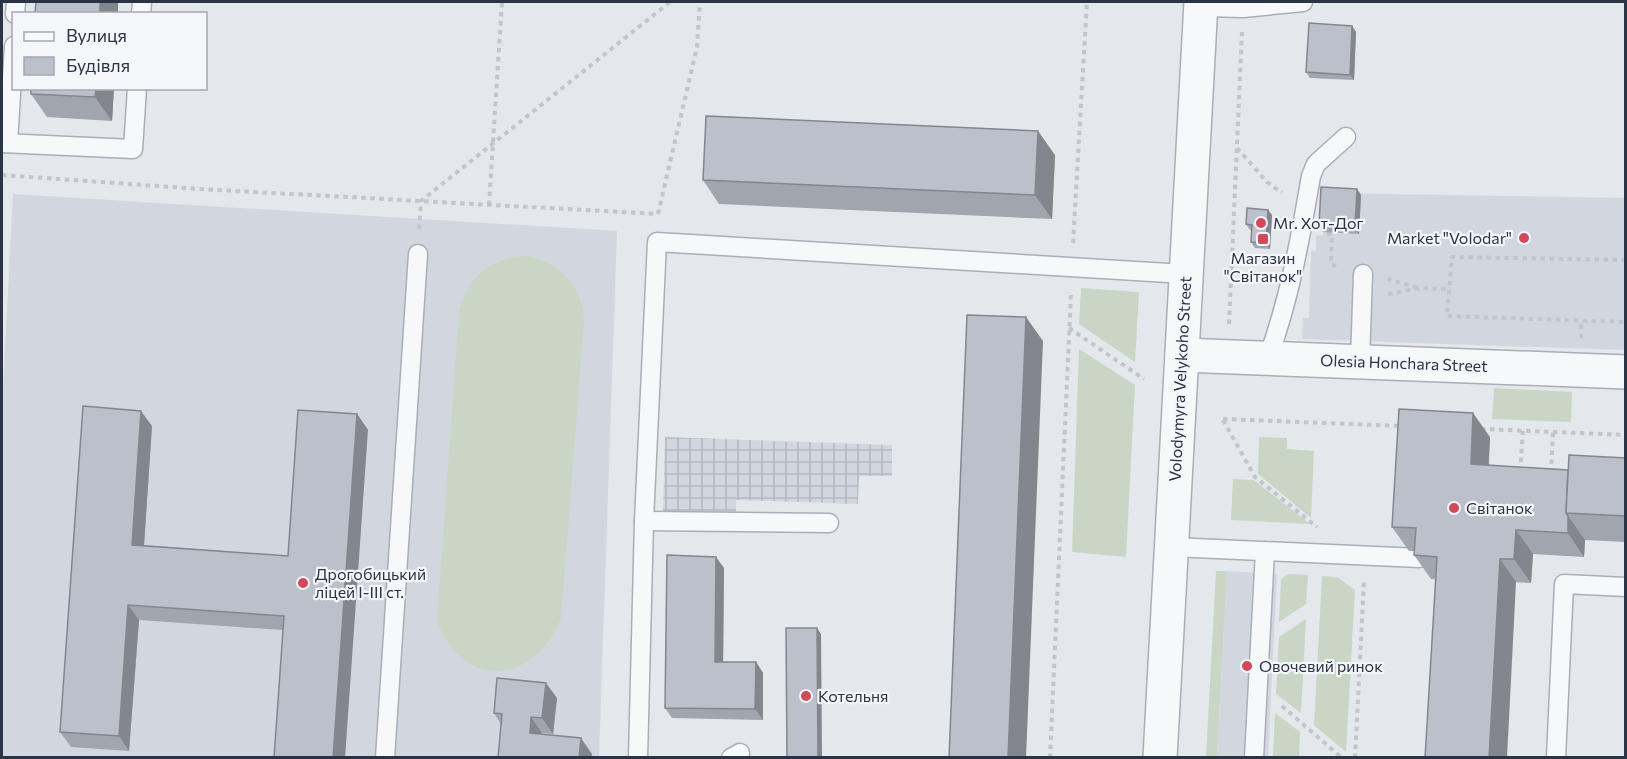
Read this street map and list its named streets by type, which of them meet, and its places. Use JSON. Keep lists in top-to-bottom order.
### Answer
{
  "streets": {
    "street": ["Olesia Honchara Street", "Volodymyra Velykoho Street"]
  },
  "crossings": [
    ["Olesia Honchara Street", "Volodymyra Velykoho Street"]
  ],
  "places": {
    "other": [
      "Mr. Хот-Дог",
      "Market \"Volodar\"",
      "Світанок",
      "Дрогобицький ліцей І-ІІІ ст.",
      "Овочевий ринок",
      "Котельня"
    ],
    "transit": ["Магазин \"Світанок\""]
  },
  "legend": ["Вулиця", "Будівля"]
}
